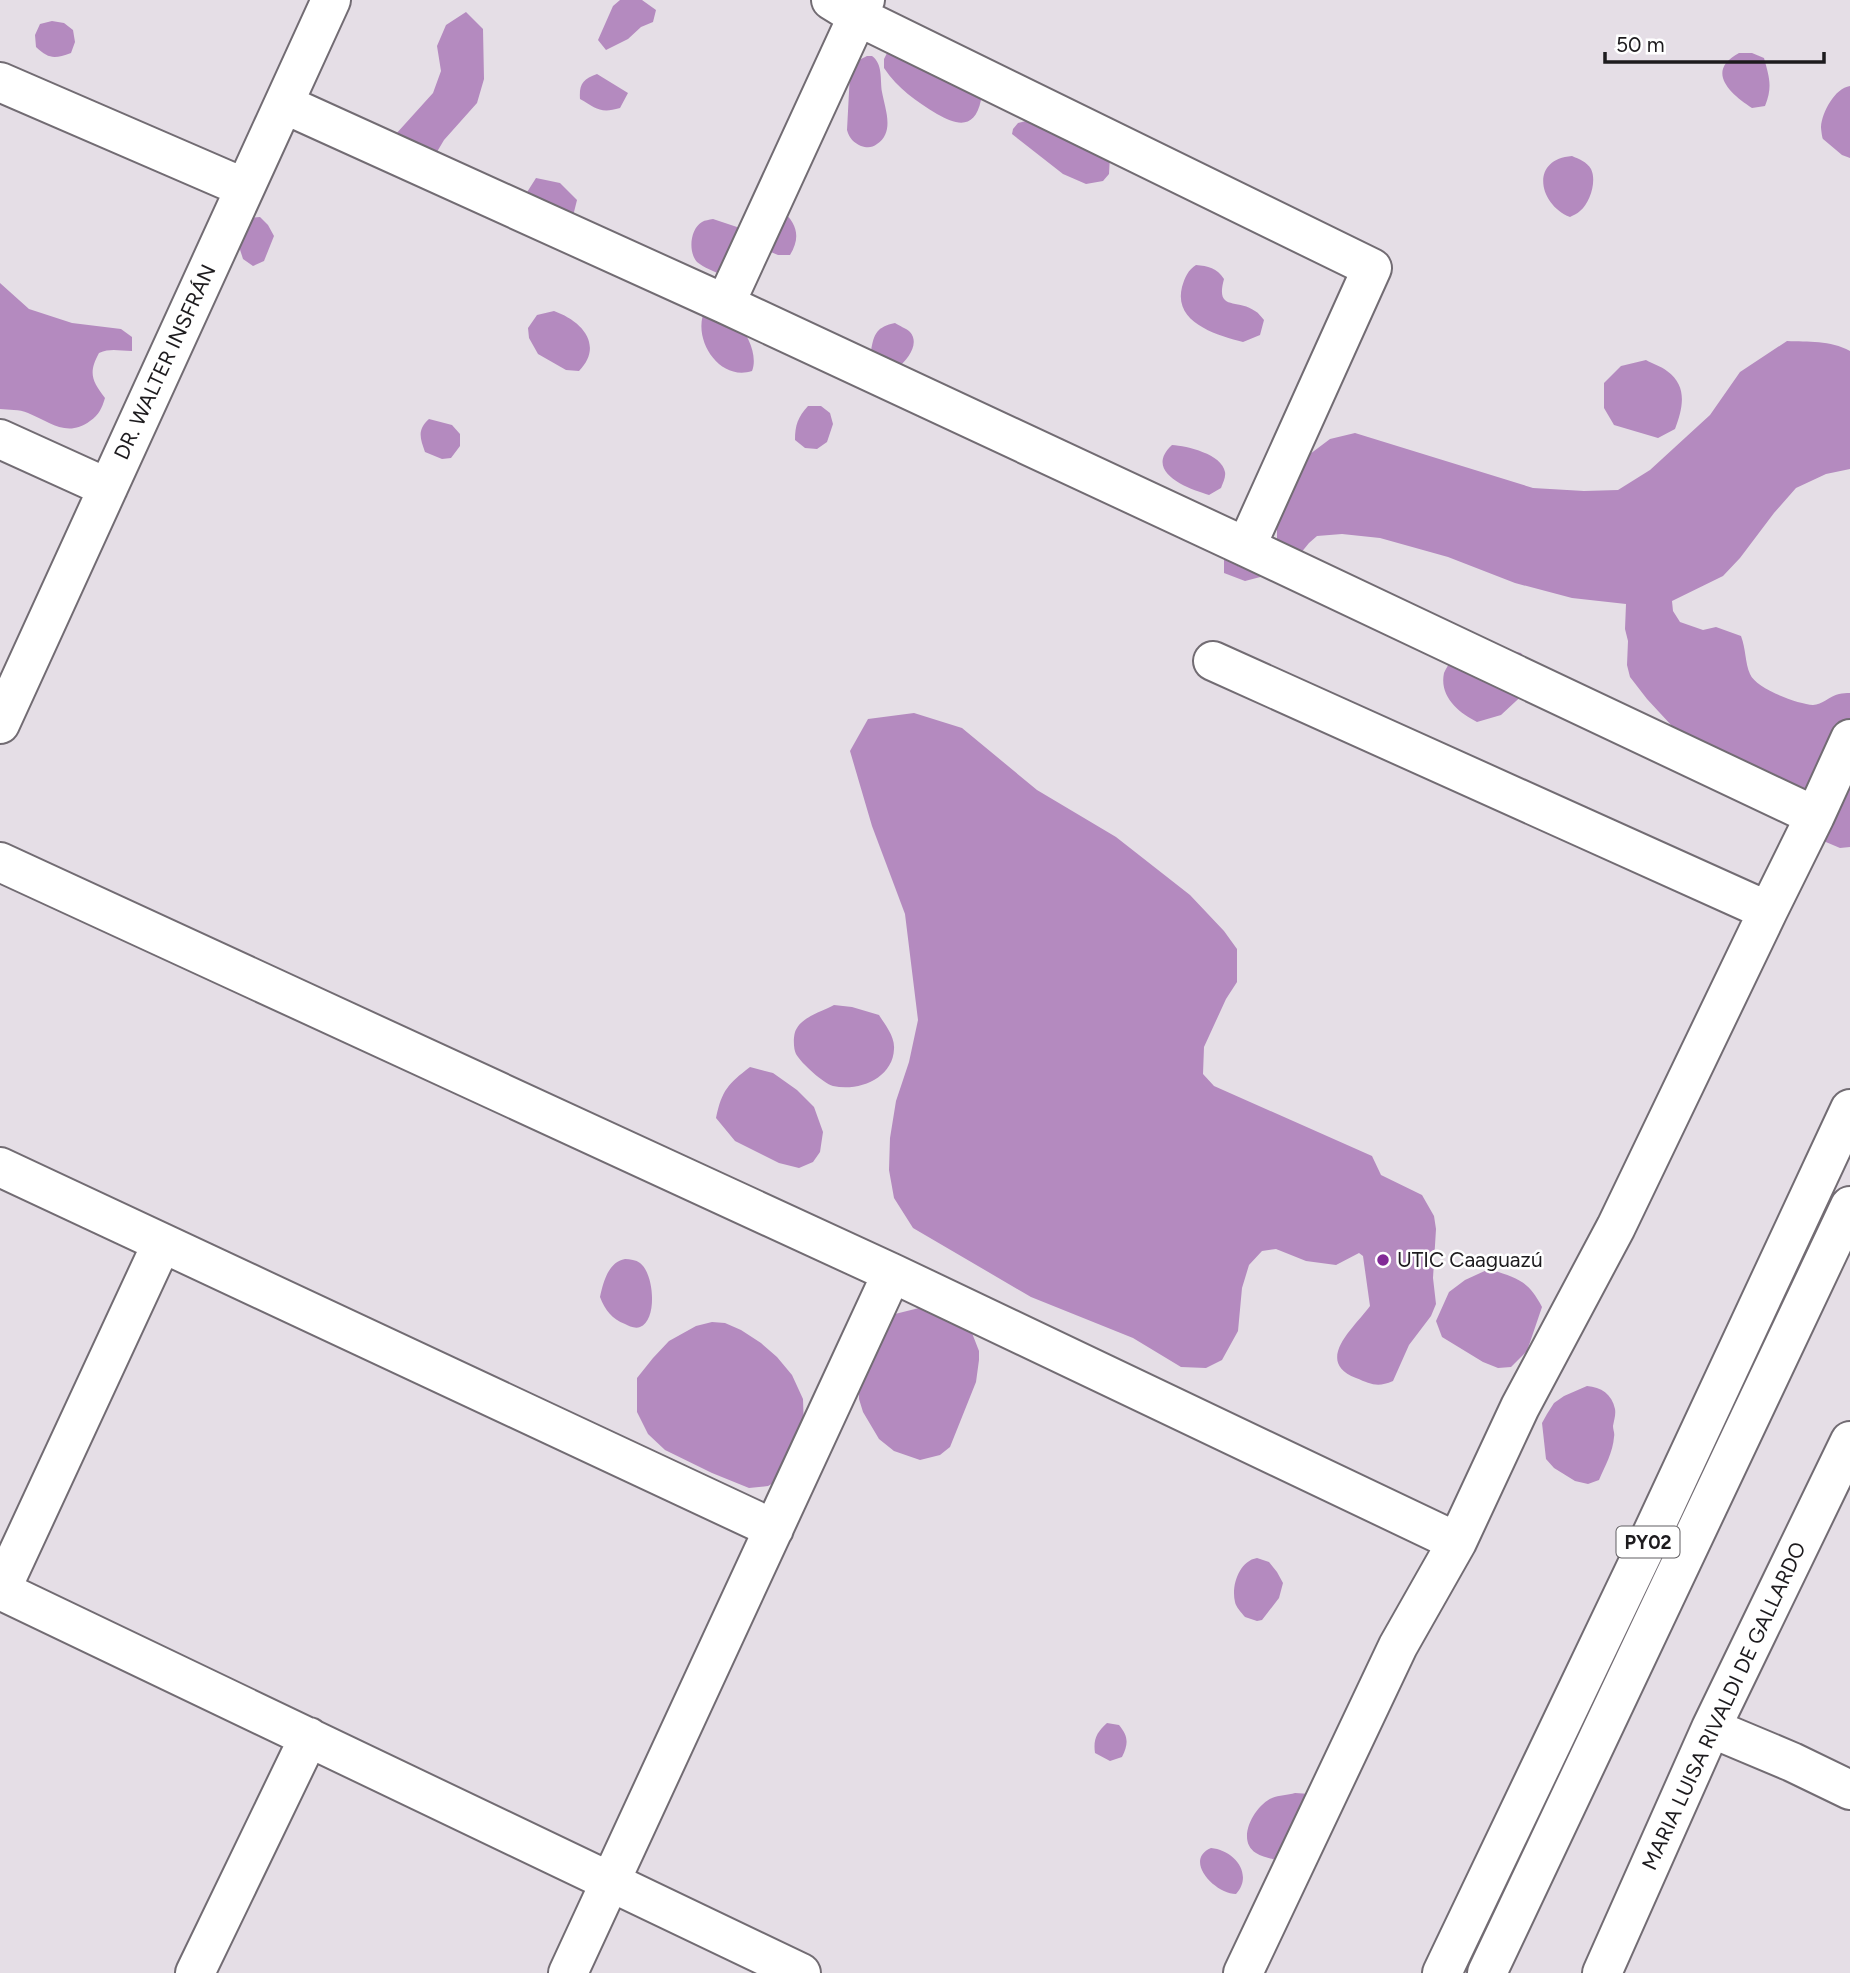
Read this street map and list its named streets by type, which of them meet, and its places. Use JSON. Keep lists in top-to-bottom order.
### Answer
{
  "streets": {
    "main road": ["DR. WALTER INSFRÁN", "PY02", "MARIA LUISA RIVALDI DE GALLARDO"]
  },
  "places": ["UTIC Caaguazú"],
  "scale_bar": "50 m"
}
